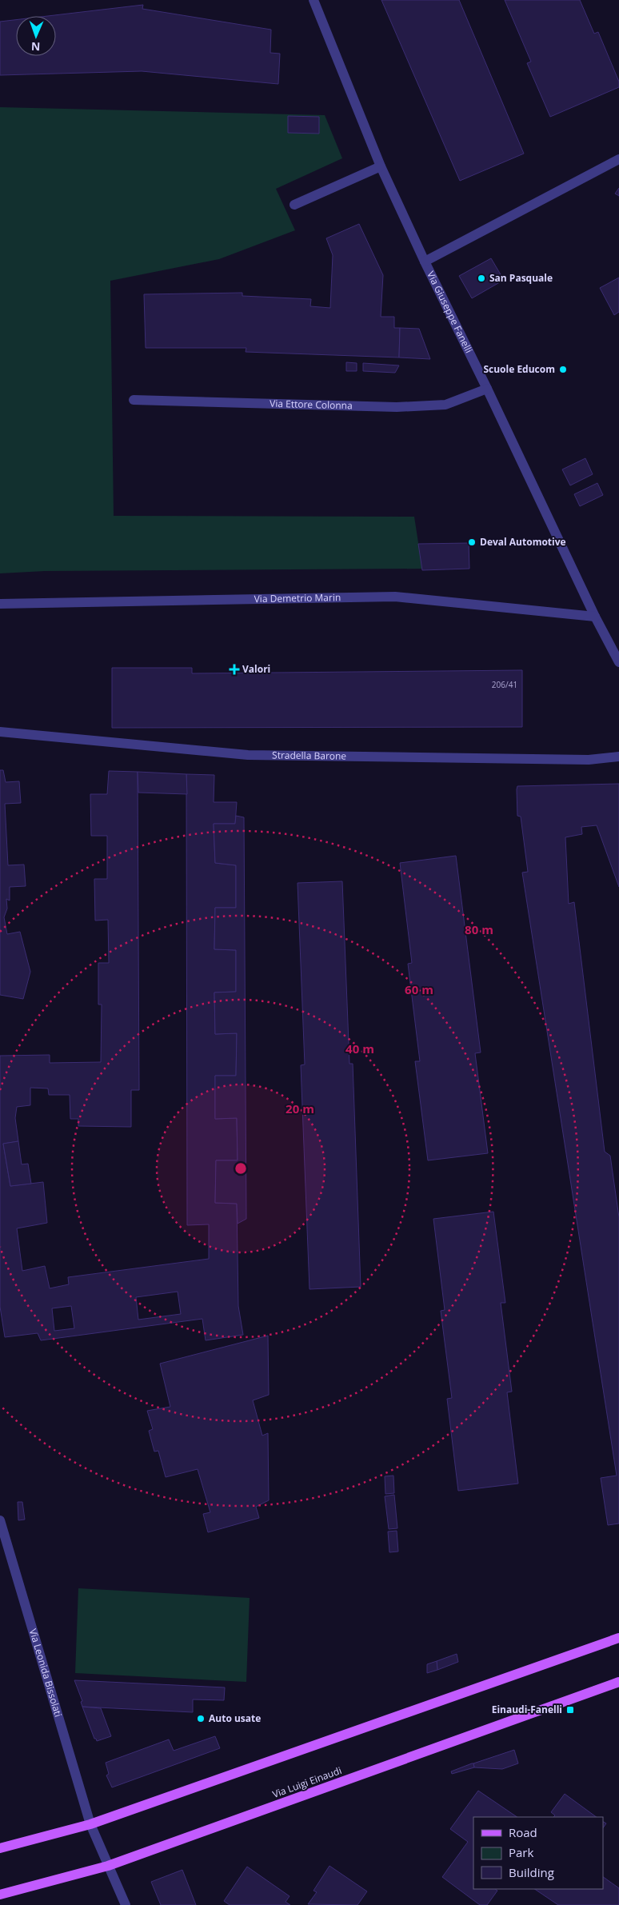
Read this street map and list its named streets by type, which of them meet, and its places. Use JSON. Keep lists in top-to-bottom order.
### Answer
{
  "streets": {
    "main road": ["Via Luigi Einaudi"],
    "street": [
      "Via Giuseppe Fanelli",
      "Via Ettore Colonna",
      "Via Demetrio Marin",
      "Stradella Barone",
      "Via Leonida Bissolati"
    ]
  },
  "crossings": [
    ["Via Giuseppe Fanelli", "Via Ettore Colonna"],
    ["Via Giuseppe Fanelli", "Via Demetrio Marin"],
    ["Via Leonida Bissolati", "Via Luigi Einaudi"]
  ],
  "places": {
    "other": [
      "San Pasquale",
      "Scuole Educom",
      "Deval Automotive",
      "Auto usate"
    ],
    "health": ["Valori"],
    "transit": ["Einaudi-Fanelli"]
  },
  "house_numbers": ["206/41"],
  "legend": ["Road", "Park", "Building"],
  "north": "bottom",
  "rings": [
    "80 m",
    "60 m",
    "40 m",
    "20 m"
  ]
}
